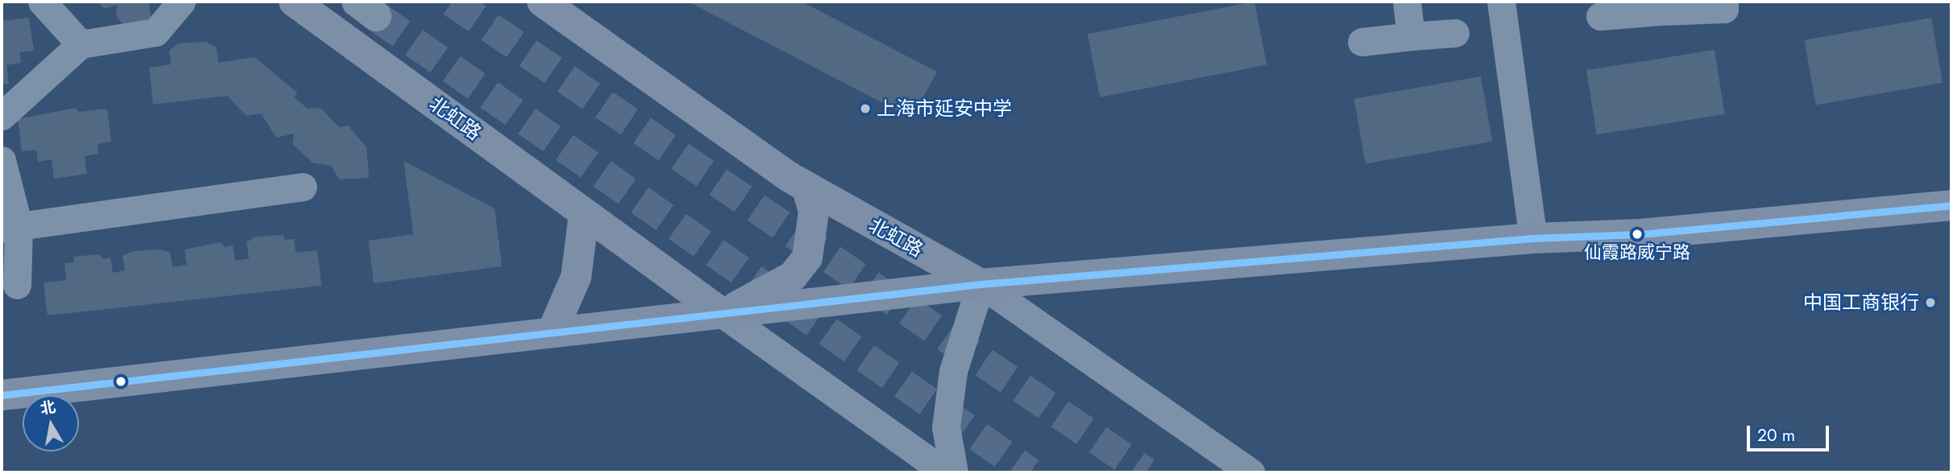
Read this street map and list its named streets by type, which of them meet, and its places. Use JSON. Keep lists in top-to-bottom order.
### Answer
{
  "streets": {
    "main road": ["北虹路"]
  },
  "places": ["上海市延安中学", "仙霞路威宁路", "中国工商银行"],
  "scale_bar": "20 m",
  "north": "top"
}
